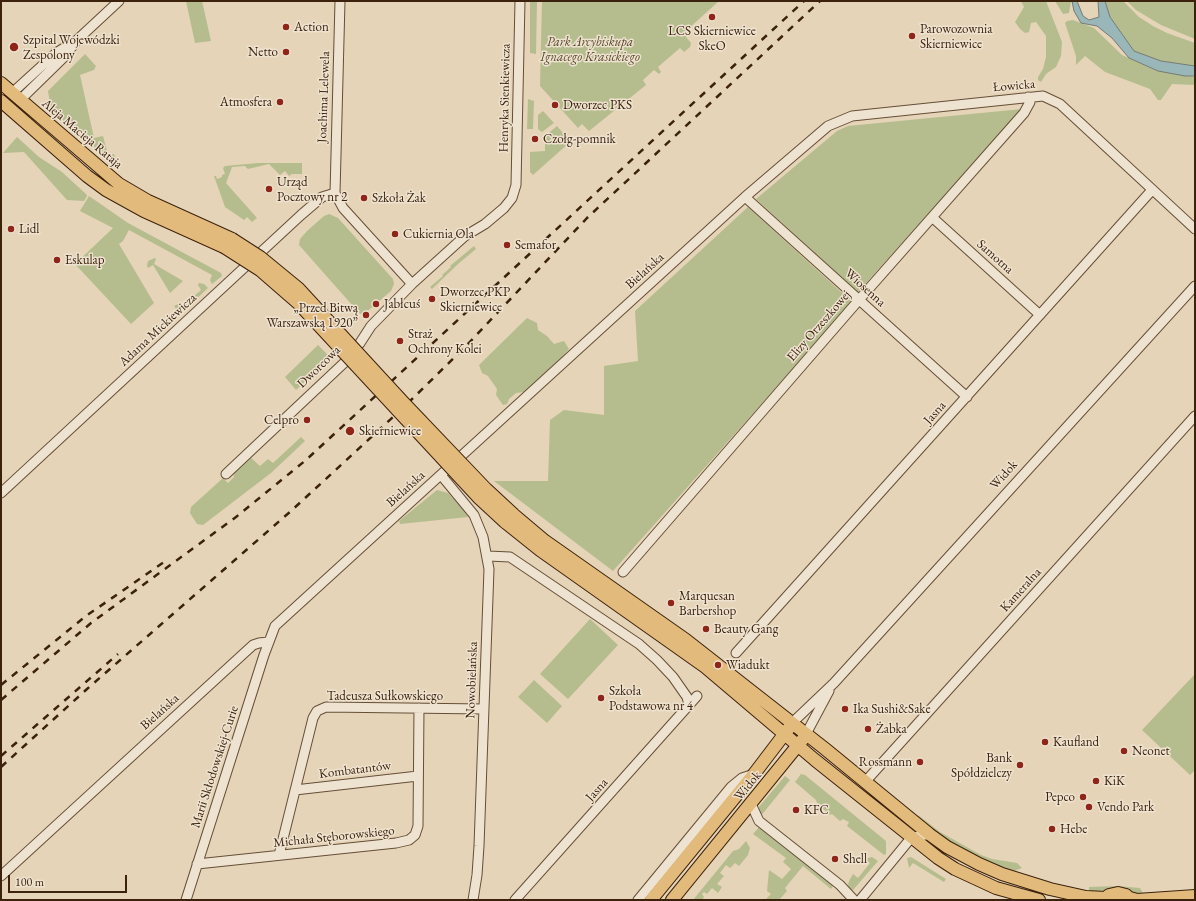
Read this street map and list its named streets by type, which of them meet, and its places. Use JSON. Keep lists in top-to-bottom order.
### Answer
{
  "streets": {
    "main road": ["Aleja Macieja Rataja", "Widok"],
    "street": [
      "Łowicka",
      "Joachima Lelewela",
      "Henryka Sienkiewicza",
      "Samotna",
      "Bielańska",
      "Wiosenna",
      "Elizy Orzeszkowej",
      "Adama Mickiewicza",
      "Dworcowa",
      "Jasna",
      "Kameralna",
      "Nowobielańska",
      "Tadeusza Sułkowskiego",
      "Marii Skłodowskiej-Curie",
      "Kombatantów",
      "Michała Stęborowskiego"
    ]
  },
  "crossings": [
    ["Łowicka", "Bielańska"],
    ["Łowicka", "Elizy Orzeszkowej"],
    ["Łowicka", "Jasna"],
    ["Joachima Lelewela", "Adama Mickiewicza"],
    ["Henryka Sienkiewicza", "Dworcowa"],
    ["Samotna", "Elizy Orzeszkowej"],
    ["Samotna", "Jasna"],
    ["Bielańska", "Wiosenna"],
    ["Bielańska", "Nowobielańska"],
    ["Bielańska", "Marii Skłodowskiej-Curie"],
    ["Wiosenna", "Elizy Orzeszkowej"],
    ["Wiosenna", "Jasna"],
    ["Nowobielańska", "Tadeusza Sułkowskiego"],
    ["Tadeusza Sułkowskiego", "Kombatantów"],
    ["Tadeusza Sułkowskiego", "Michała Stęborowskiego"],
    ["Marii Skłodowskiej-Curie", "Michała Stęborowskiego"],
    ["Kombatantów", "Michała Stęborowskiego"]
  ],
  "parks": ["Park Arcybiskupa Ignacego Krasickiego"],
  "places": [
    "LCS Skierniewice SkeO",
    "Action",
    "Parowozownia Skierniewice",
    "Szpital Wojewódzki Zespolony",
    "Netto",
    "Atmosfera",
    "Dworzec PKS",
    "Czołg-pomnik",
    "Urząd Pocztowy nr 2",
    "Szkoła Żak",
    "Lidl",
    "Cukiernia Ola",
    "Semafor",
    "Eskulap",
    "Dworzec PKP Skierniewice",
    "Jabłcuś",
    "„Przed Bitwą Warszawską 1920”",
    "Straż Ochrony Kolei",
    "Celpro",
    "Skierniewice",
    "Marquesan Barbershop",
    "Beauty Gang",
    "Wiadukt",
    "Szkoła Podstawowa nr 4",
    "Ika Sushi&Sake",
    "Żabka",
    "Kaufland",
    "Neonet",
    "Rossmann",
    "Bank Spółdzielczy",
    "KiK",
    "Pepco",
    "Vendo Park",
    "KFC",
    "Hebe",
    "Shell"
  ],
  "scale_bar": "100 m"
}
